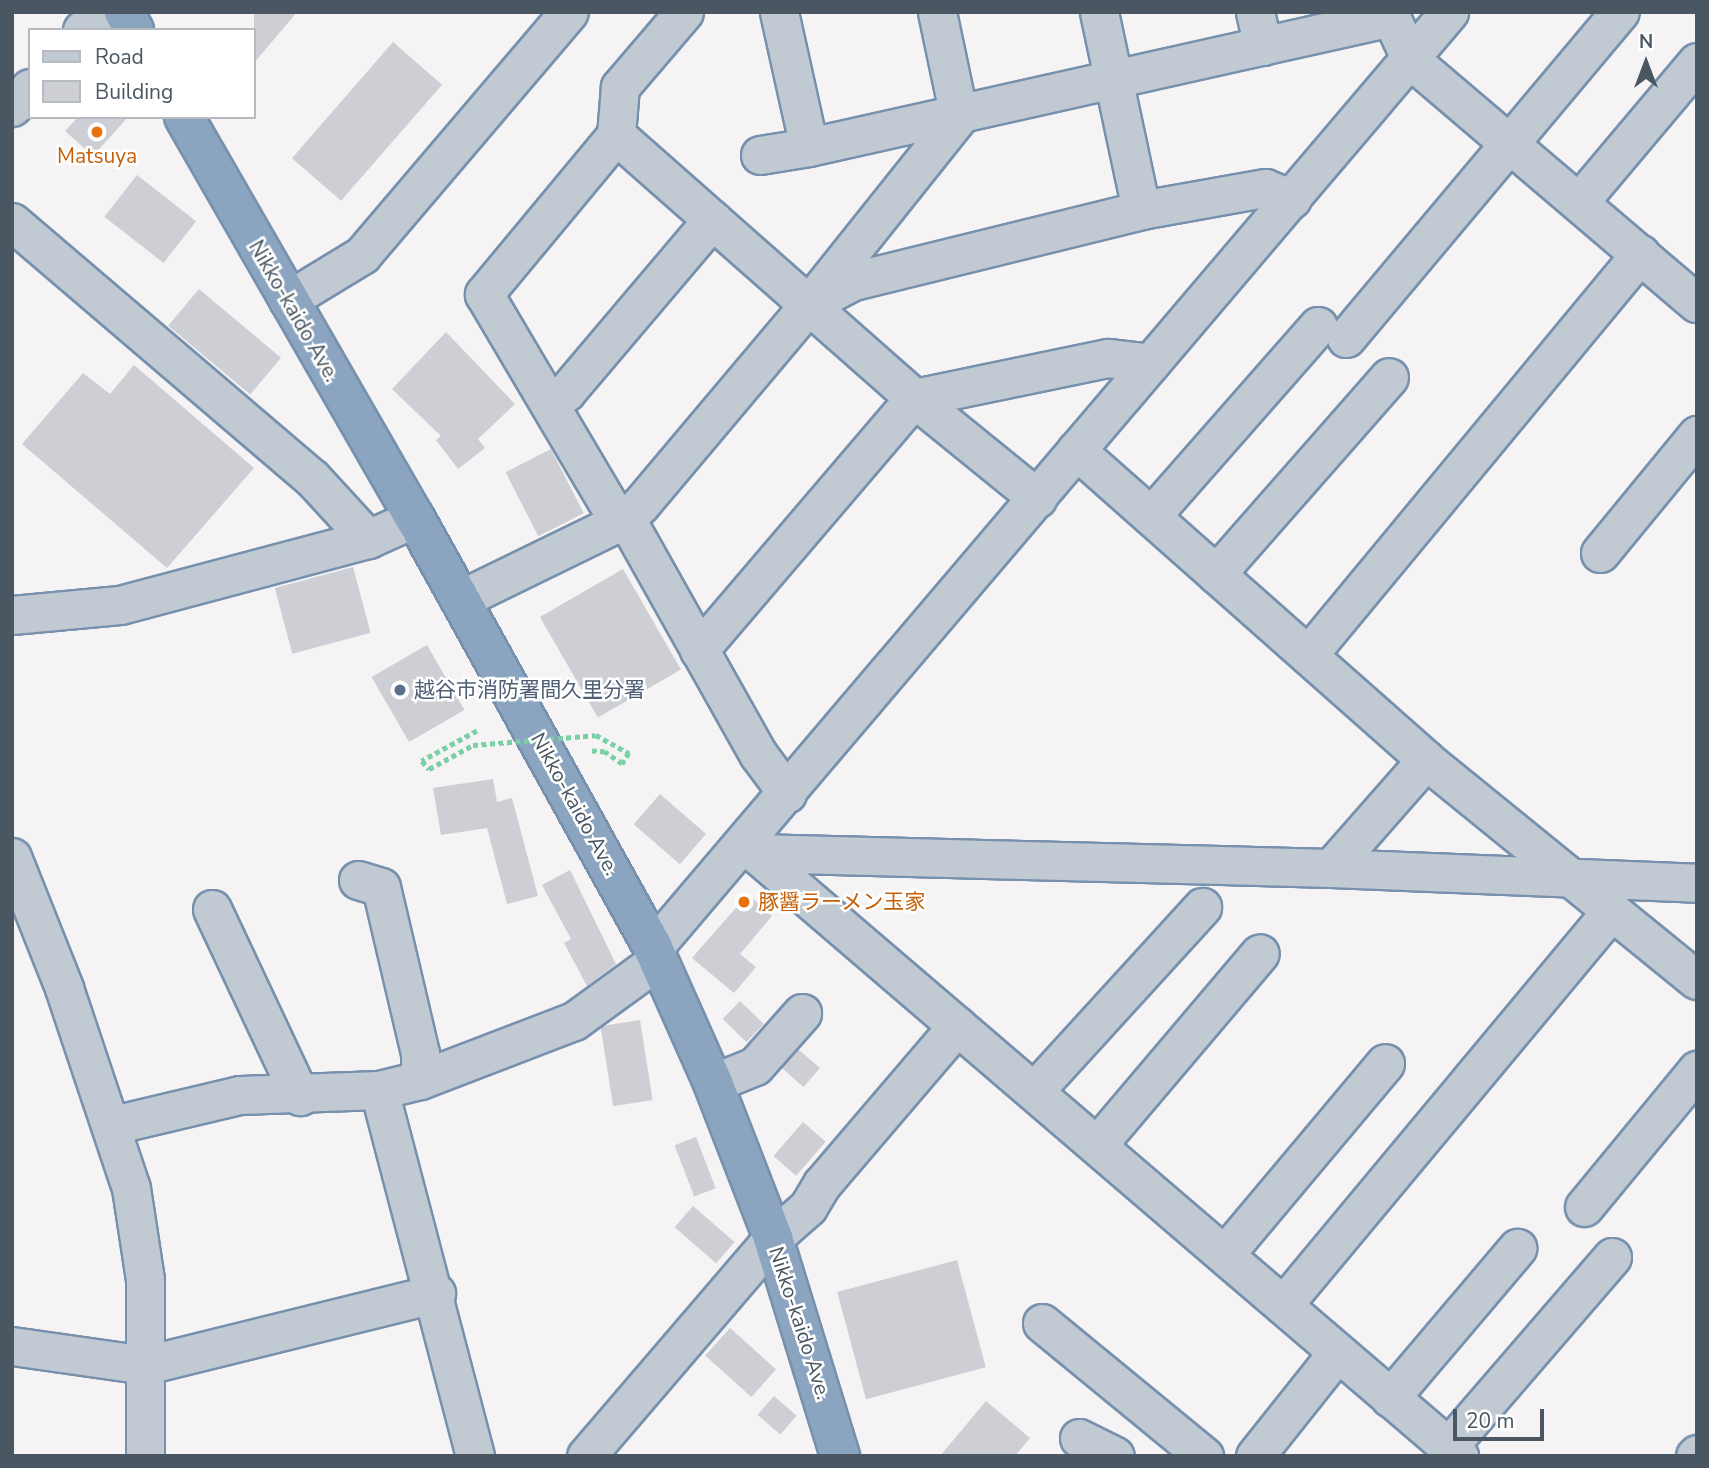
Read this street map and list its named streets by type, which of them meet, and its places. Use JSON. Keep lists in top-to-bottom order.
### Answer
{
  "streets": {
    "highway": ["Nikko-kaido Ave."]
  },
  "places": ["Matsuya", "越谷市消防署間久里分署", "豚醤ラーメン玉家"],
  "legend": ["Road", "Building"],
  "scale_bar": "20 m",
  "north": "top"
}
